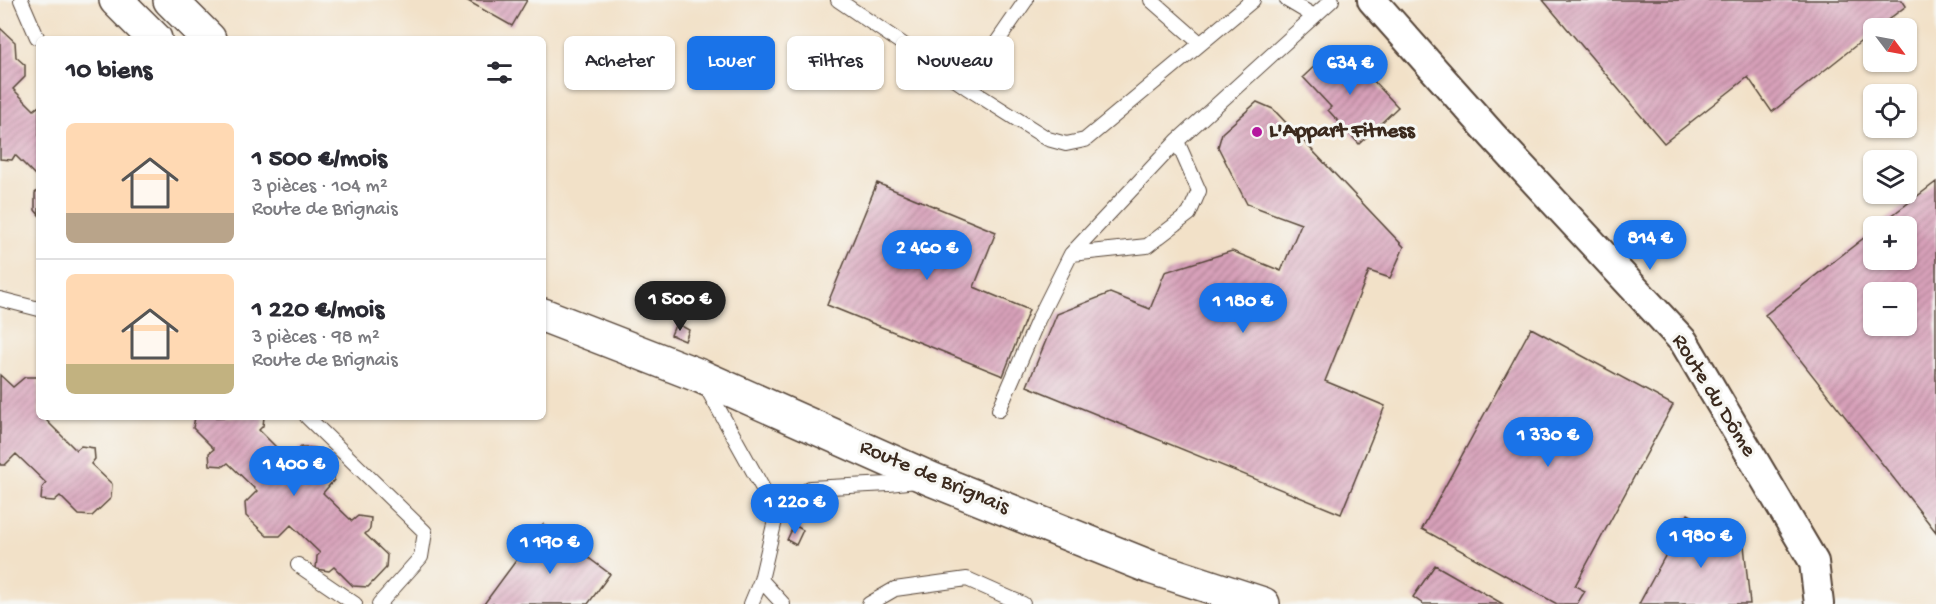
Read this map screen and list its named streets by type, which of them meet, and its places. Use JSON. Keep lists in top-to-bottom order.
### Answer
{
  "streets": {
    "main road": ["Route de Brignais"],
    "street": ["Route du Dôme"]
  },
  "places": ["L'Appart Fitness"],
  "north": "bottom right",
  "page": {
    "map_buttons": ["+", "−"],
    "chip": [
      "Acheter",
      "Louer",
      "Filtres",
      "Nouveau"
    ],
    "heading": "10 biens",
    "price": [
      "634 €",
      "814 €",
      "2 460 €",
      "1 500 €",
      "1 180 €",
      "1 330 €",
      "1 400 €",
      "1 220 €",
      "1 980 €",
      "1 190 €"
    ],
    "list": [
      {
        "name": "1 500 €/mois",
        "note": "3 pièces · 104 m² · Route de Brignais"
      },
      {
        "name": "1 220 €/mois",
        "note": "3 pièces · 98 m² · Route de Brignais"
      }
    ]
  }
}
